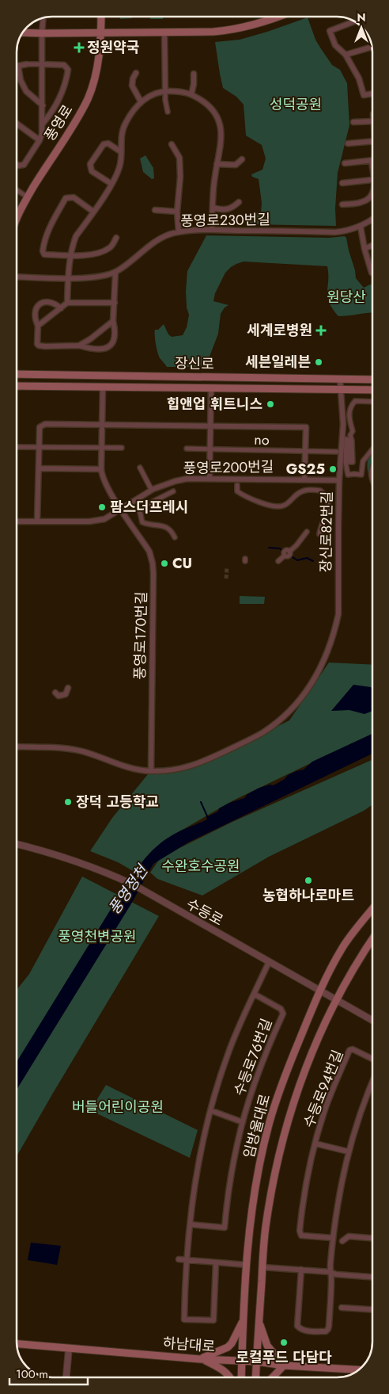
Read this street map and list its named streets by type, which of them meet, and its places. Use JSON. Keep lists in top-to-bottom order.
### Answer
{
  "streets": {
    "main road": [
      "풍영로",
      "장신로",
      "임방울대로",
      "하남대로"
    ],
    "street": [
      "풍영로230번길",
      "no",
      "풍영로200번길",
      "장신로82번길",
      "풍영로170번길",
      "수등로",
      "수등로76번길",
      "수등로94번길"
    ]
  },
  "crossings": [
    ["장신로", "장신로82번길"],
    ["풍영로200번길", "장신로82번길"],
    ["풍영로200번길", "풍영로170번길"],
    ["장신로82번길", "풍영로170번길"],
    ["수등로", "수등로76번길"],
    ["수등로", "임방울대로"],
    ["임방울대로", "하남대로"]
  ],
  "water": ["풍영정천"],
  "parks": [
    "성덕공원",
    "원당산",
    "수완호수공원",
    "풍영천변공원",
    "버들어린이공원"
  ],
  "places": {
    "health": ["정원약국", "세계로병원"],
    "other": [
      "세븐일레븐",
      "힙앤업 휘트니스",
      "GS25",
      "팜스더프레시",
      "CU",
      "장덕 고등학교",
      "농협하나로마트",
      "로컬푸드 다담다"
    ]
  },
  "scale_bar": "100 m",
  "north": "top"
}
